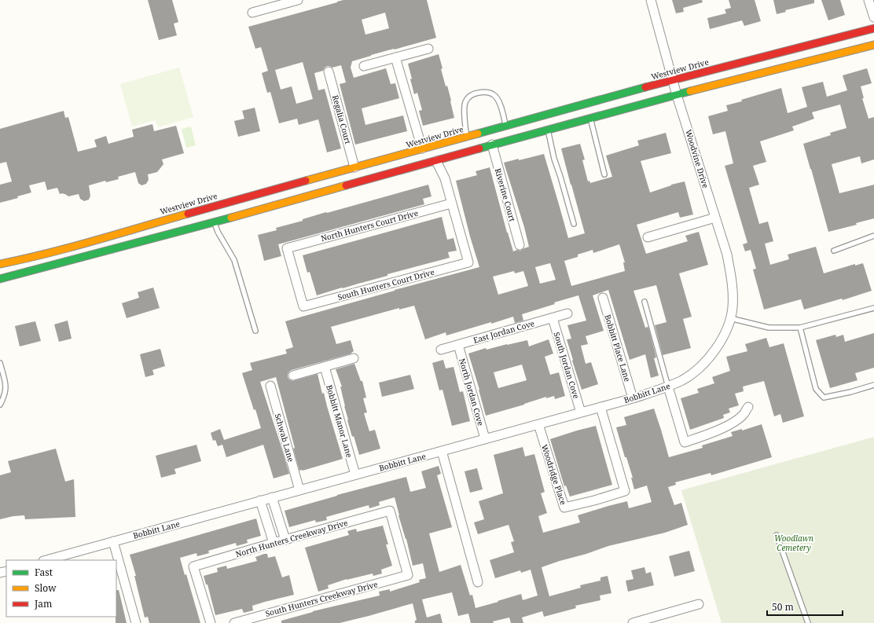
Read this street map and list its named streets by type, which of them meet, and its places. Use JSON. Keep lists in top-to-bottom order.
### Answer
{
  "streets": {
    "main road": ["Westview Drive"],
    "street": [
      "Regalia Court",
      "Woodvine Drive",
      "Riverine Court",
      "North Hunters Court Drive",
      "South Hunters Court Drive",
      "East Jordan Cove",
      "Bobbitt Place Lane",
      "South Jordan Cove",
      "North Jordan Cove",
      "Bobbitt Lane",
      "Bobbitt Manor Lane",
      "Schwab Lane",
      "Woodridge Place",
      "North Hunters Creekway Drive",
      "South Hunters Creekway Drive"
    ]
  },
  "crossings": [
    ["Westview Drive", "Regalia Court"],
    ["Westview Drive", "Woodvine Drive"],
    ["Westview Drive", "Riverine Court"],
    ["Woodvine Drive", "Bobbitt Lane"],
    ["North Hunters Court Drive", "South Hunters Court Drive"],
    ["East Jordan Cove", "South Jordan Cove"],
    ["East Jordan Cove", "North Jordan Cove"],
    ["Bobbitt Place Lane", "Bobbitt Lane"],
    ["South Jordan Cove", "Bobbitt Lane"],
    ["North Jordan Cove", "Bobbitt Lane"],
    ["Bobbitt Lane", "Bobbitt Manor Lane"],
    ["Bobbitt Lane", "Schwab Lane"],
    ["Bobbitt Lane", "Woodridge Place"],
    ["North Hunters Creekway Drive", "South Hunters Creekway Drive"]
  ],
  "parks": ["Woodlawn Cemetery"],
  "legend": ["Fast", "Slow", "Jam"],
  "scale_bar": "50 m"
}
